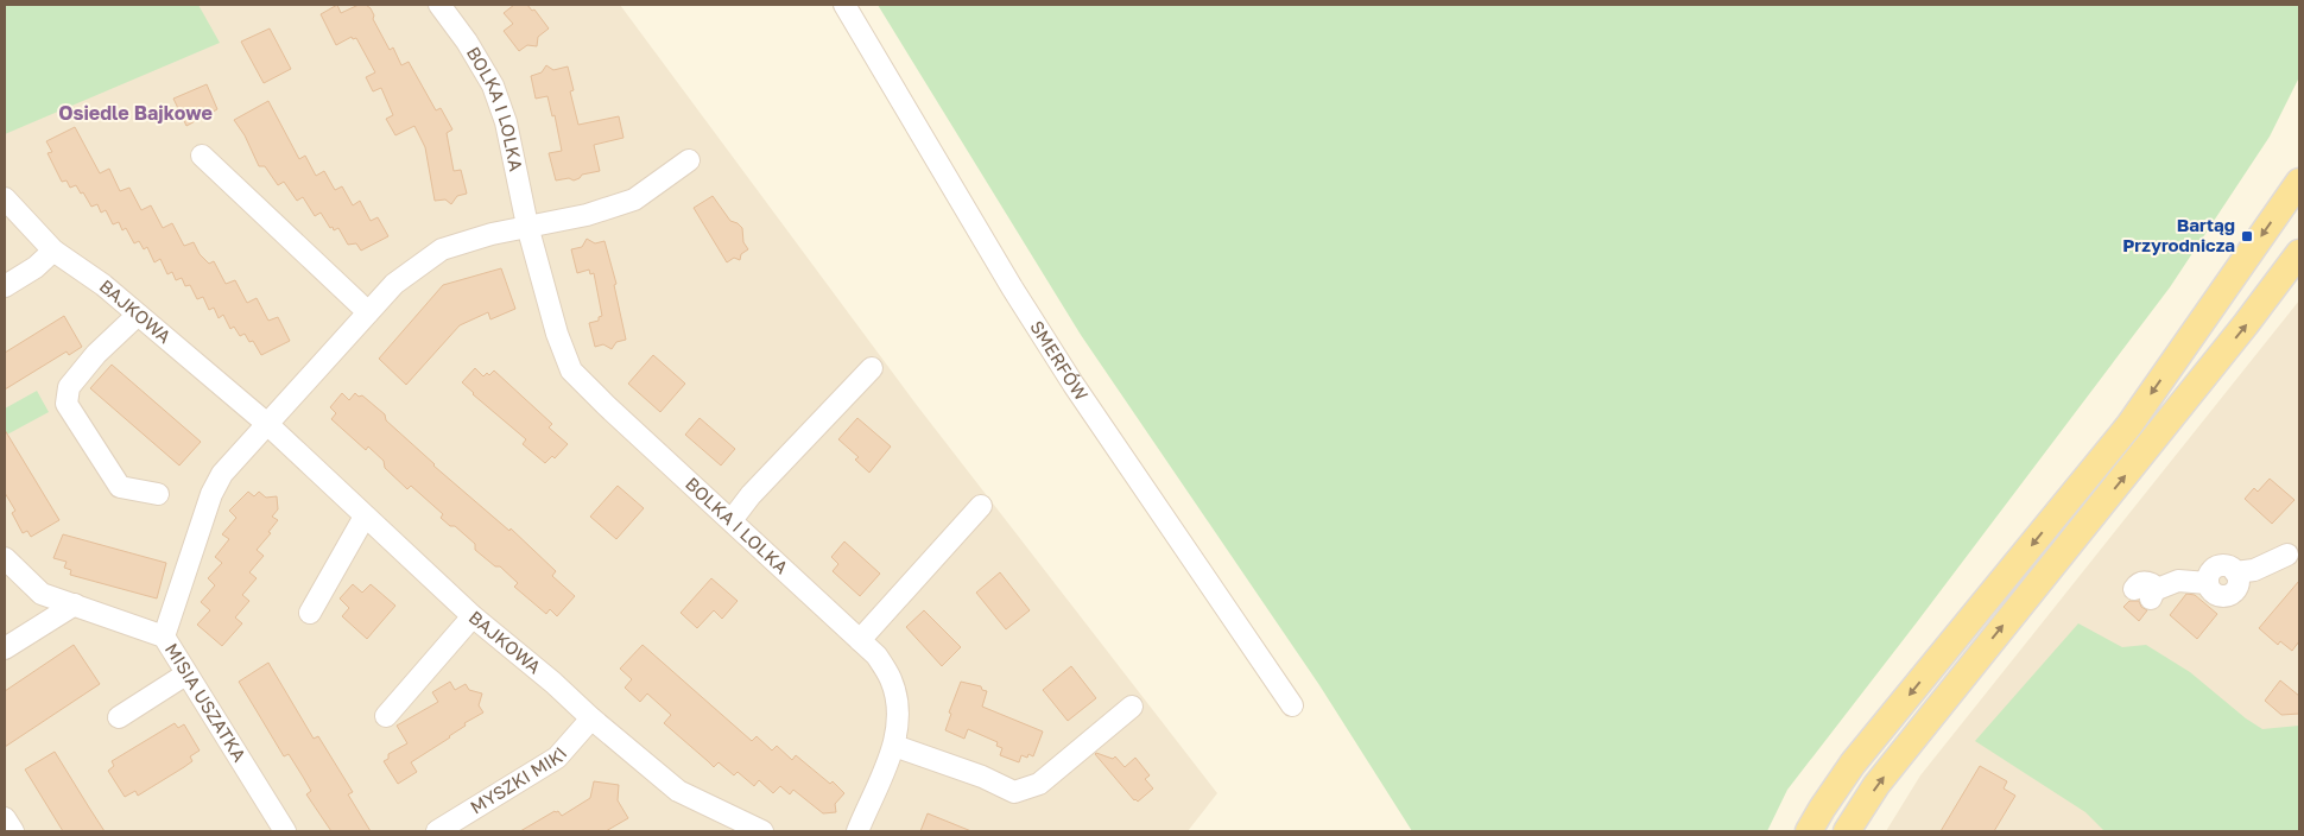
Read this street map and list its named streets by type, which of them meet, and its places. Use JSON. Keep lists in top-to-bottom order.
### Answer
{
  "streets": {
    "street": [
      "BOLKA I LOLKA",
      "BAJKOWA",
      "SMERFÓW",
      "MISIA USZATKA",
      "MYSZKI MIKI"
    ]
  },
  "crossings": [
    ["BAJKOWA", "MYSZKI MIKI"]
  ],
  "districts": ["Osiedle Bajkowe"],
  "places": {
    "transit": ["Bartąg Przyrodnicza"]
  }
}
